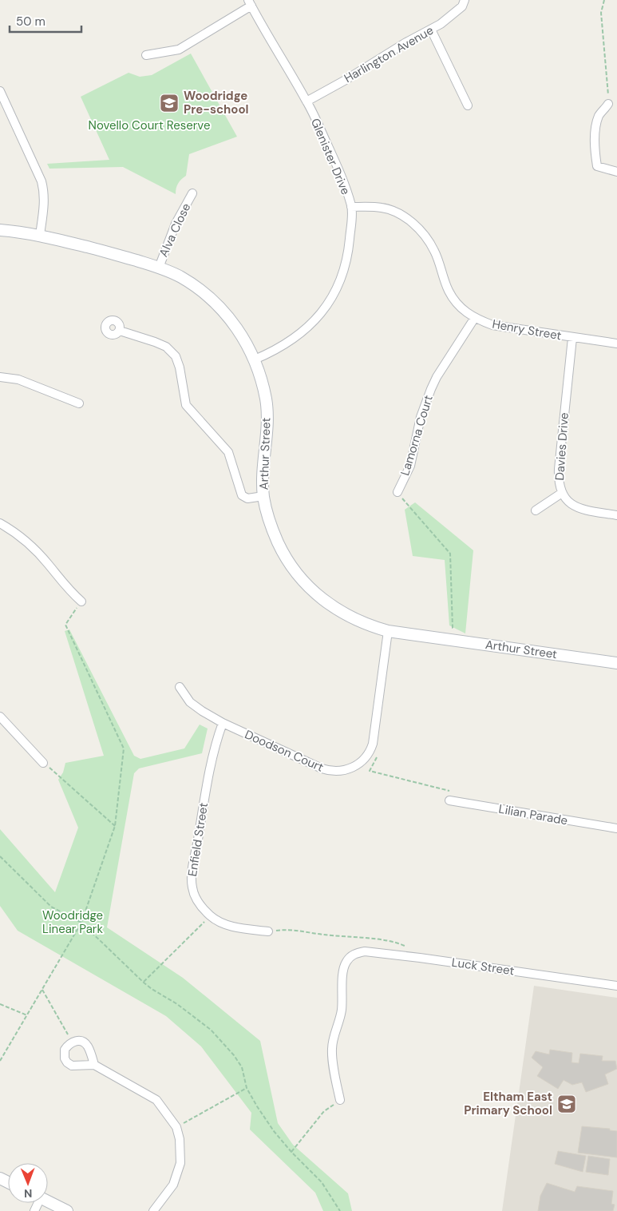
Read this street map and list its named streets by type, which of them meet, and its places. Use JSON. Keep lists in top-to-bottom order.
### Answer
{
  "streets": {
    "street": [
      "Harlington Avenue",
      "Glenister Drive",
      "Alva Close",
      "Henry Street",
      "Lamorna Court",
      "Davies Drive",
      "Arthur Street",
      "Doodson Court",
      "Lilian Parade",
      "Enfield Street",
      "Luck Street"
    ]
  },
  "crossings": [
    ["Harlington Avenue", "Glenister Drive"],
    ["Glenister Drive", "Henry Street"],
    ["Glenister Drive", "Arthur Street"],
    ["Alva Close", "Arthur Street"],
    ["Henry Street", "Lamorna Court"],
    ["Henry Street", "Davies Drive"],
    ["Arthur Street", "Doodson Court"],
    ["Doodson Court", "Enfield Street"]
  ],
  "parks": ["Novello Court Reserve", "Woodridge Linear Park"],
  "places": {
    "school or university": ["Woodridge Pre-school", "Eltham East Primary School"]
  },
  "scale_bar": "50 m",
  "north": "bottom"
}
